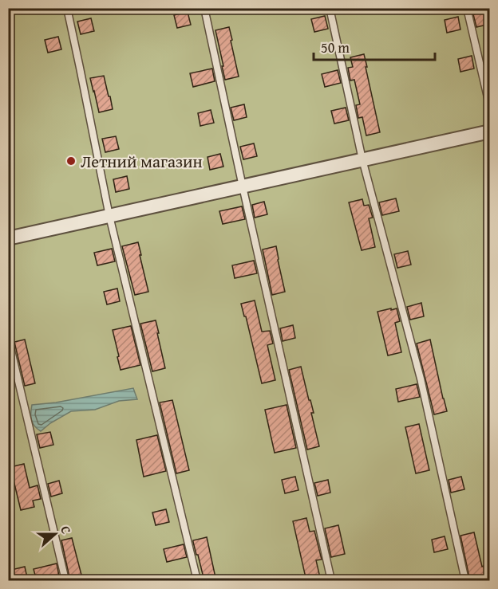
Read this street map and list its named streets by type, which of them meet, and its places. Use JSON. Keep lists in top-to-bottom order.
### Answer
{
  "places": ["Летний магазин"],
  "scale_bar": "50 m",
  "north": "right"
}
